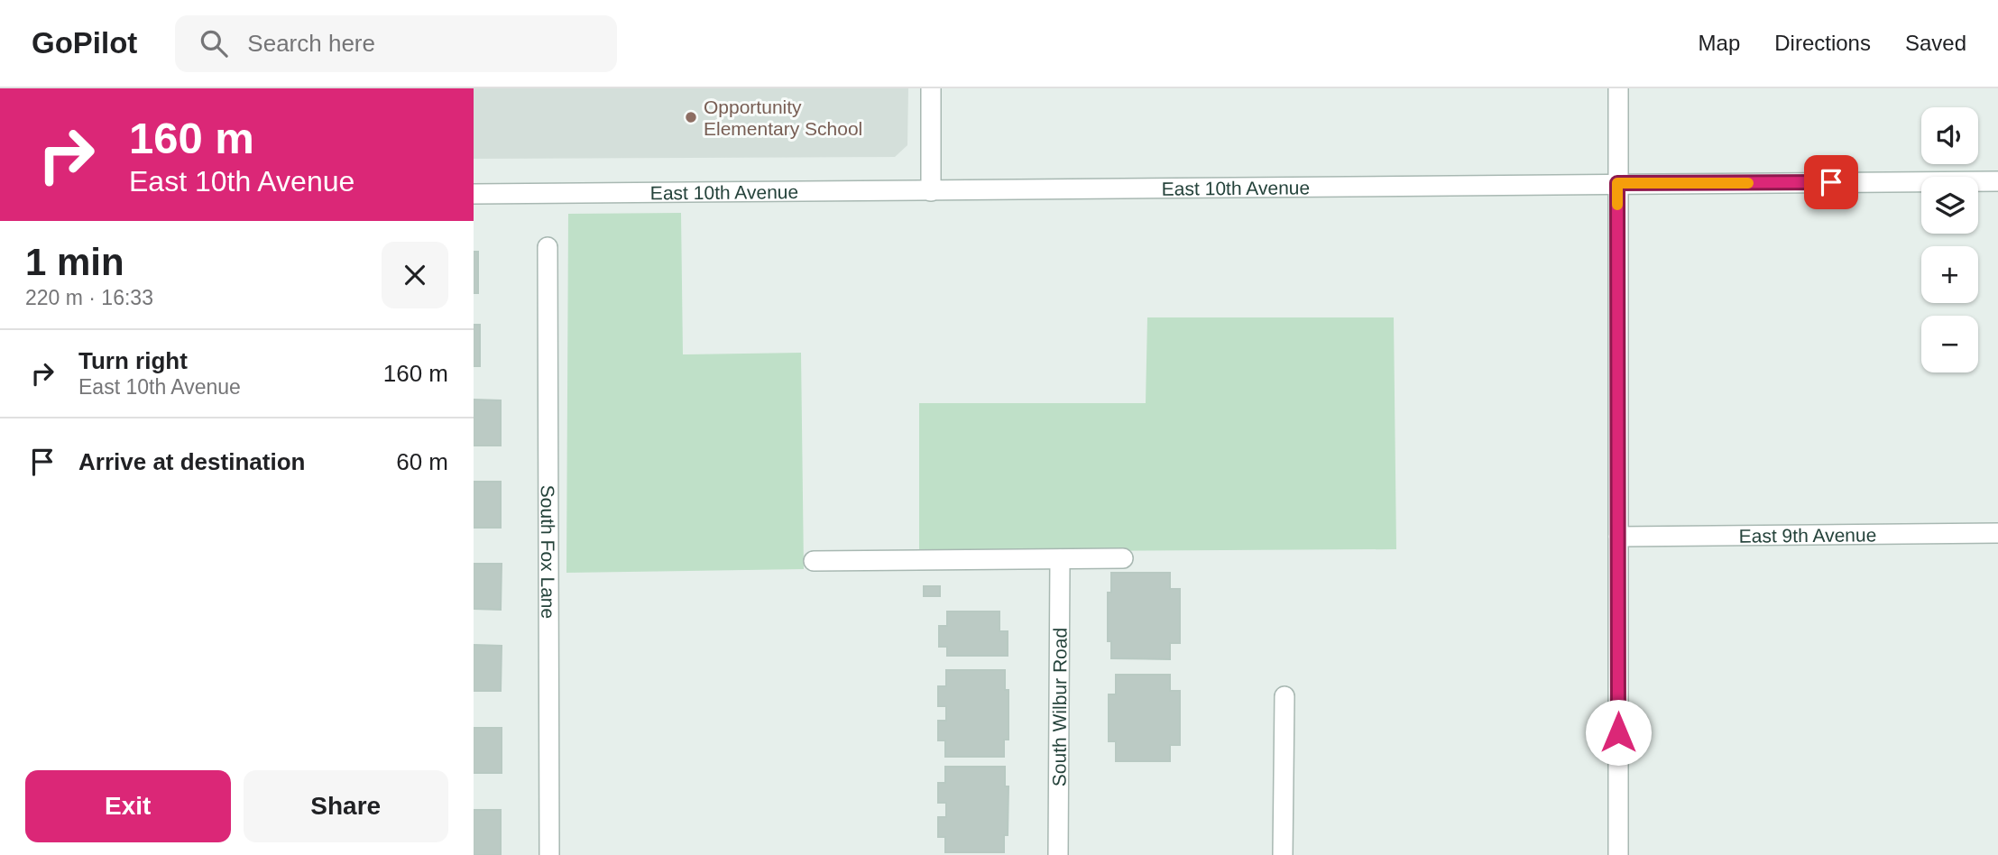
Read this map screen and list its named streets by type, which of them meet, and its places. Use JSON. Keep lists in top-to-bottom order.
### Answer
{
  "streets": {
    "street": [
      "East 10th Avenue",
      "East 9th Avenue",
      "South Fox Lane",
      "South Wilbur Road"
    ]
  },
  "places": ["Opportunity Elementary School"],
  "page": {
    "header": "GoPilot",
    "search": "Search here",
    "nav": ["Map", "Directions", "Saved"],
    "turn": ["160 m", "East 10th Avenue"],
    "map_buttons": ["+", "−"],
    "heading": ["1 min", "220 m · 16:33"],
    "list": [
      {
        "name": "Turn right",
        "note": "East 10th Avenue",
        "value": "160 m"
      },
      {
        "name": "Arrive at destination",
        "value": "60 m"
      }
    ],
    "buttons": ["Exit", "Share"]
  }
}
